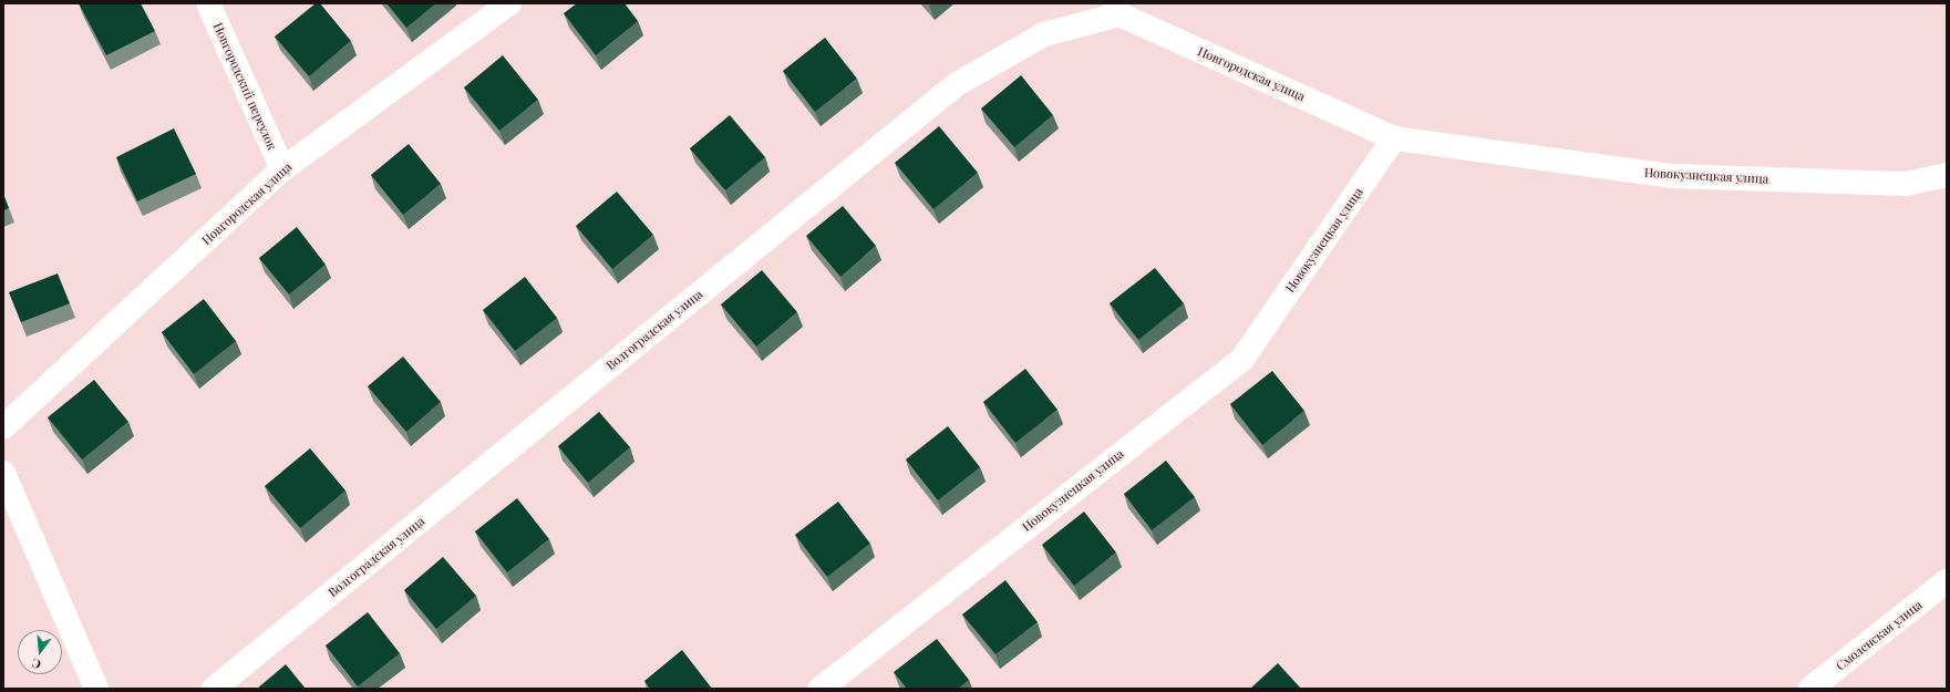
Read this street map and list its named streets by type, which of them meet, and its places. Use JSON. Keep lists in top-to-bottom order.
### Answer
{
  "streets": {
    "street": [
      "Новгородская улица",
      "Новгородский переулок",
      "Новокузнецкая улица",
      "Волгоградская улица",
      "Смоленская улица"
    ]
  },
  "crossings": [
    ["Новгородская улица", "Новгородский переулок"],
    ["Новгородская улица", "Новокузнецкая улица"],
    ["Новгородская улица", "Волгоградская улица"]
  ],
  "north": "bottom"
}
